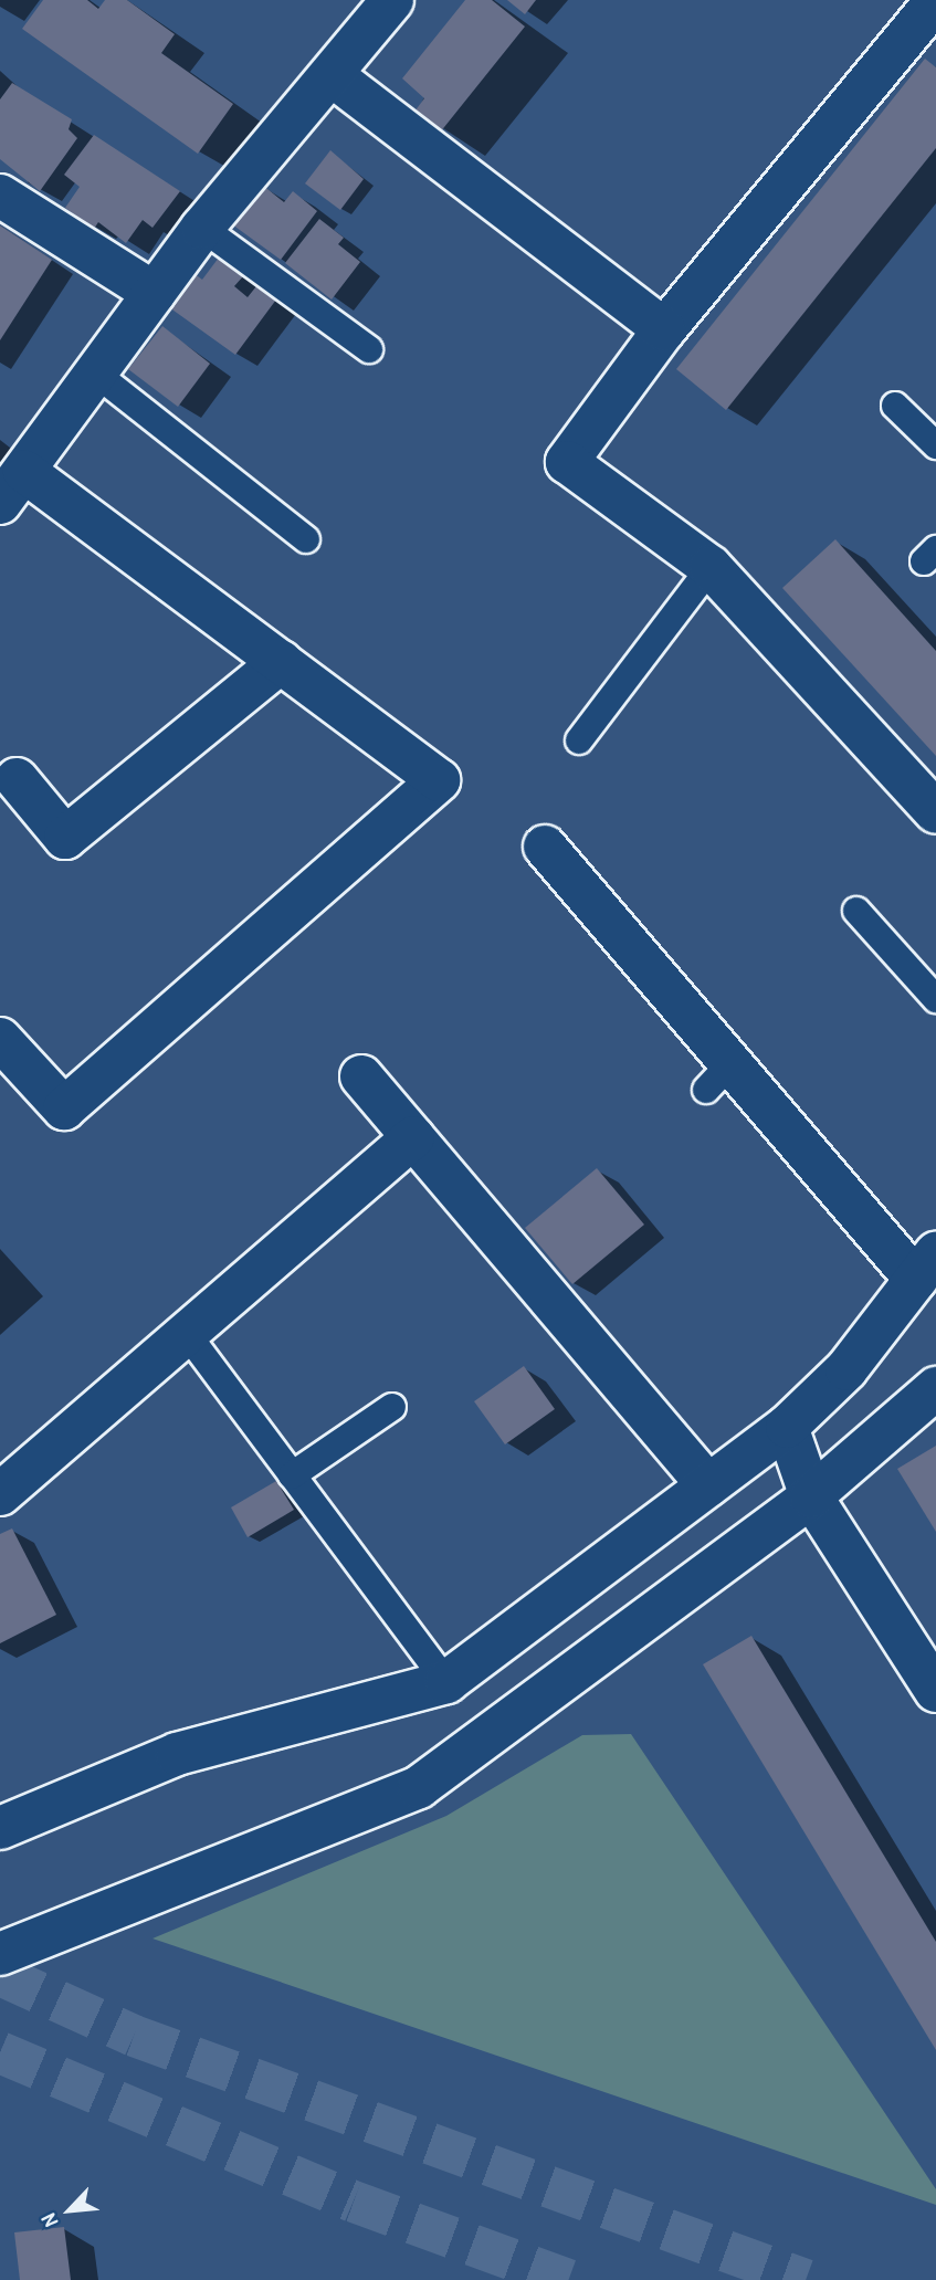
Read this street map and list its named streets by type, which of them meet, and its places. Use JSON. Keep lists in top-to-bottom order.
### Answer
{
  "north": "bottom left"
}
